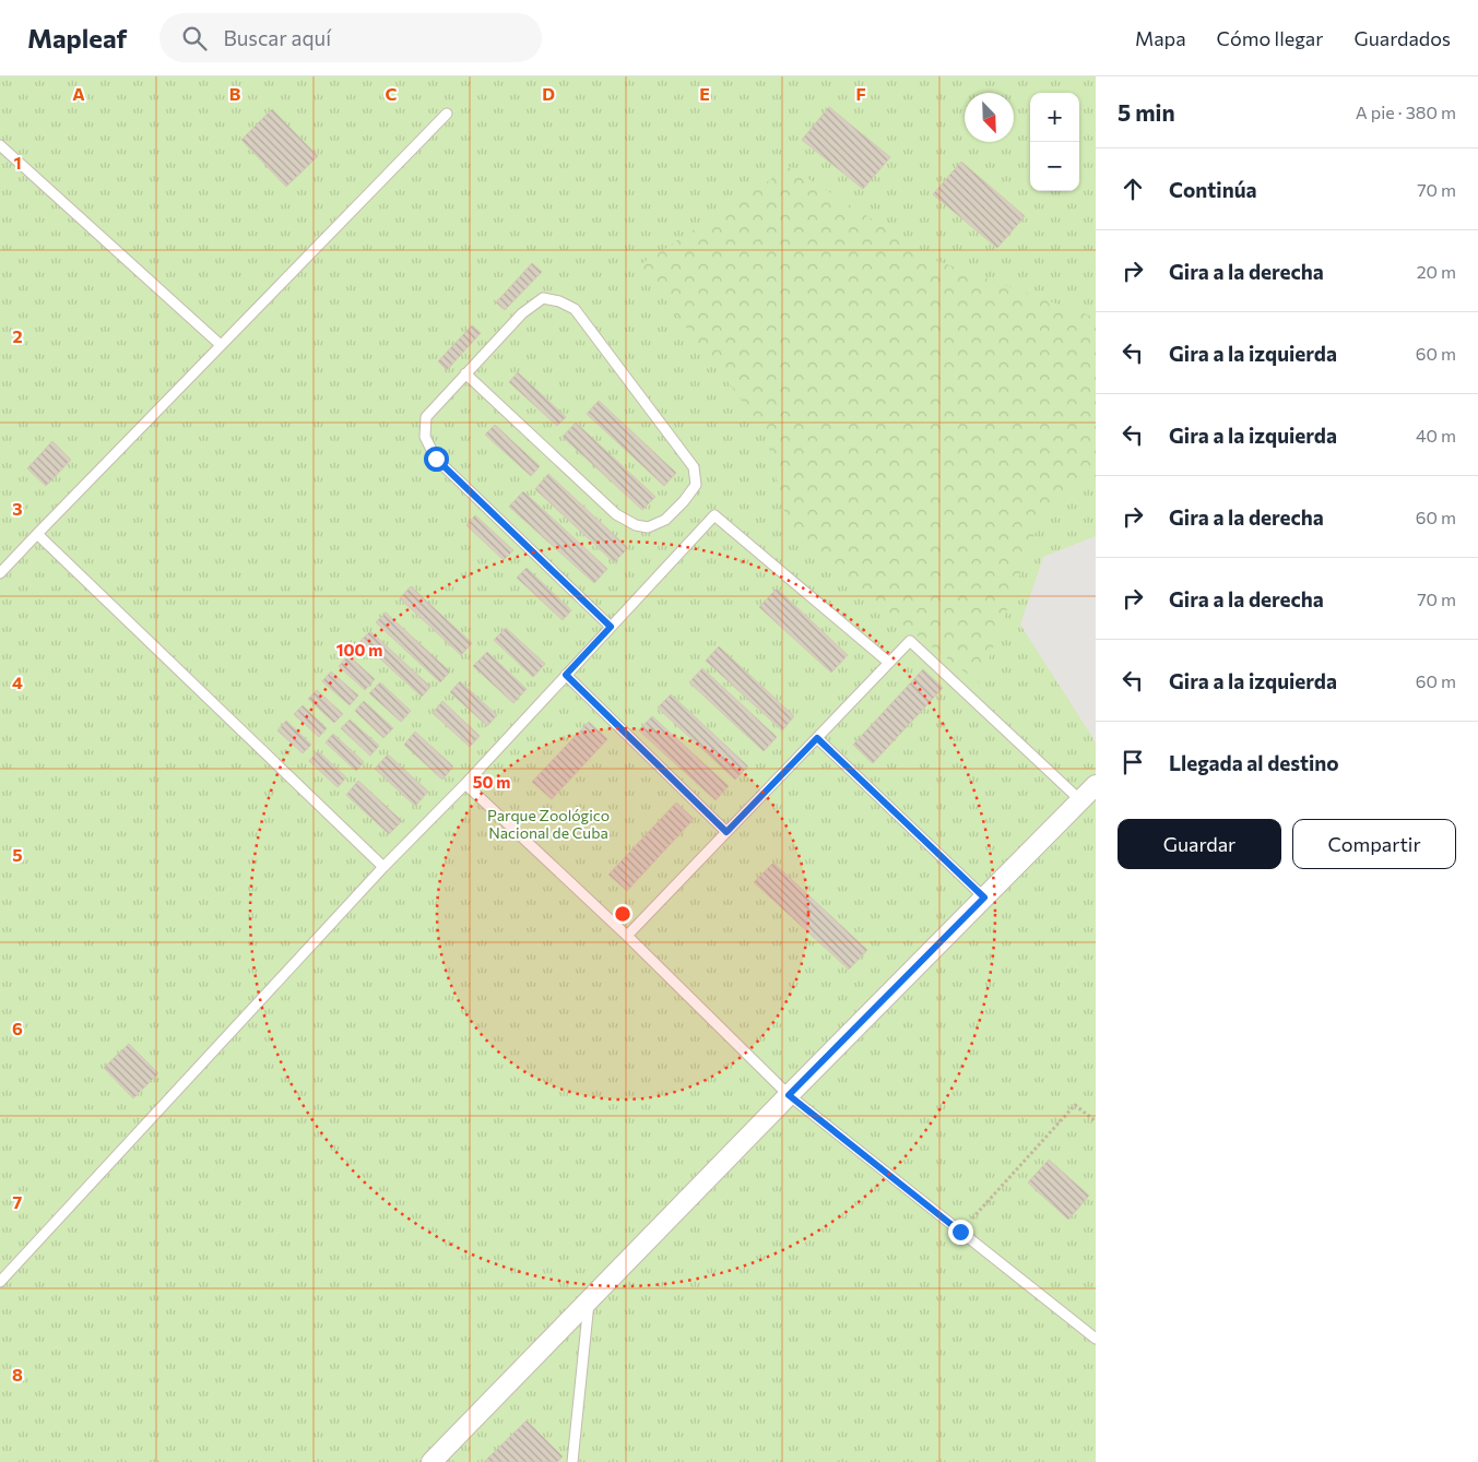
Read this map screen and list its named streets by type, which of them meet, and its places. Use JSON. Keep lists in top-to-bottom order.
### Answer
{
  "parks": ["Parque Zoológico Nacional de Cuba"],
  "north": "bottom right",
  "page": {
    "header": "Mapleaf",
    "search": "Buscar aquí",
    "nav": ["Mapa", "Cómo llegar", "Guardados"],
    "heading": ["5 min", "A pie · 380 m"],
    "map_buttons": ["+", "−"],
    "list": [
      ["Continúa", "70 m"],
      ["Gira a la derecha", "20 m"],
      ["Gira a la izquierda", "60 m"],
      ["Gira a la izquierda", "40 m"],
      ["Gira a la derecha", "60 m"],
      ["Gira a la derecha", "70 m"],
      ["Gira a la izquierda", "60 m"],
      "Llegada al destino"
    ],
    "buttons": ["Guardar", "Compartir"]
  },
  "grid": {
    "columns": [
      "A",
      "B",
      "C",
      "D",
      "E",
      "F"
    ],
    "rows": [
      "1",
      "2",
      "3",
      "4",
      "5",
      "6",
      "7",
      "8"
    ]
  },
  "rings": ["100 m", "50 m"]
}
